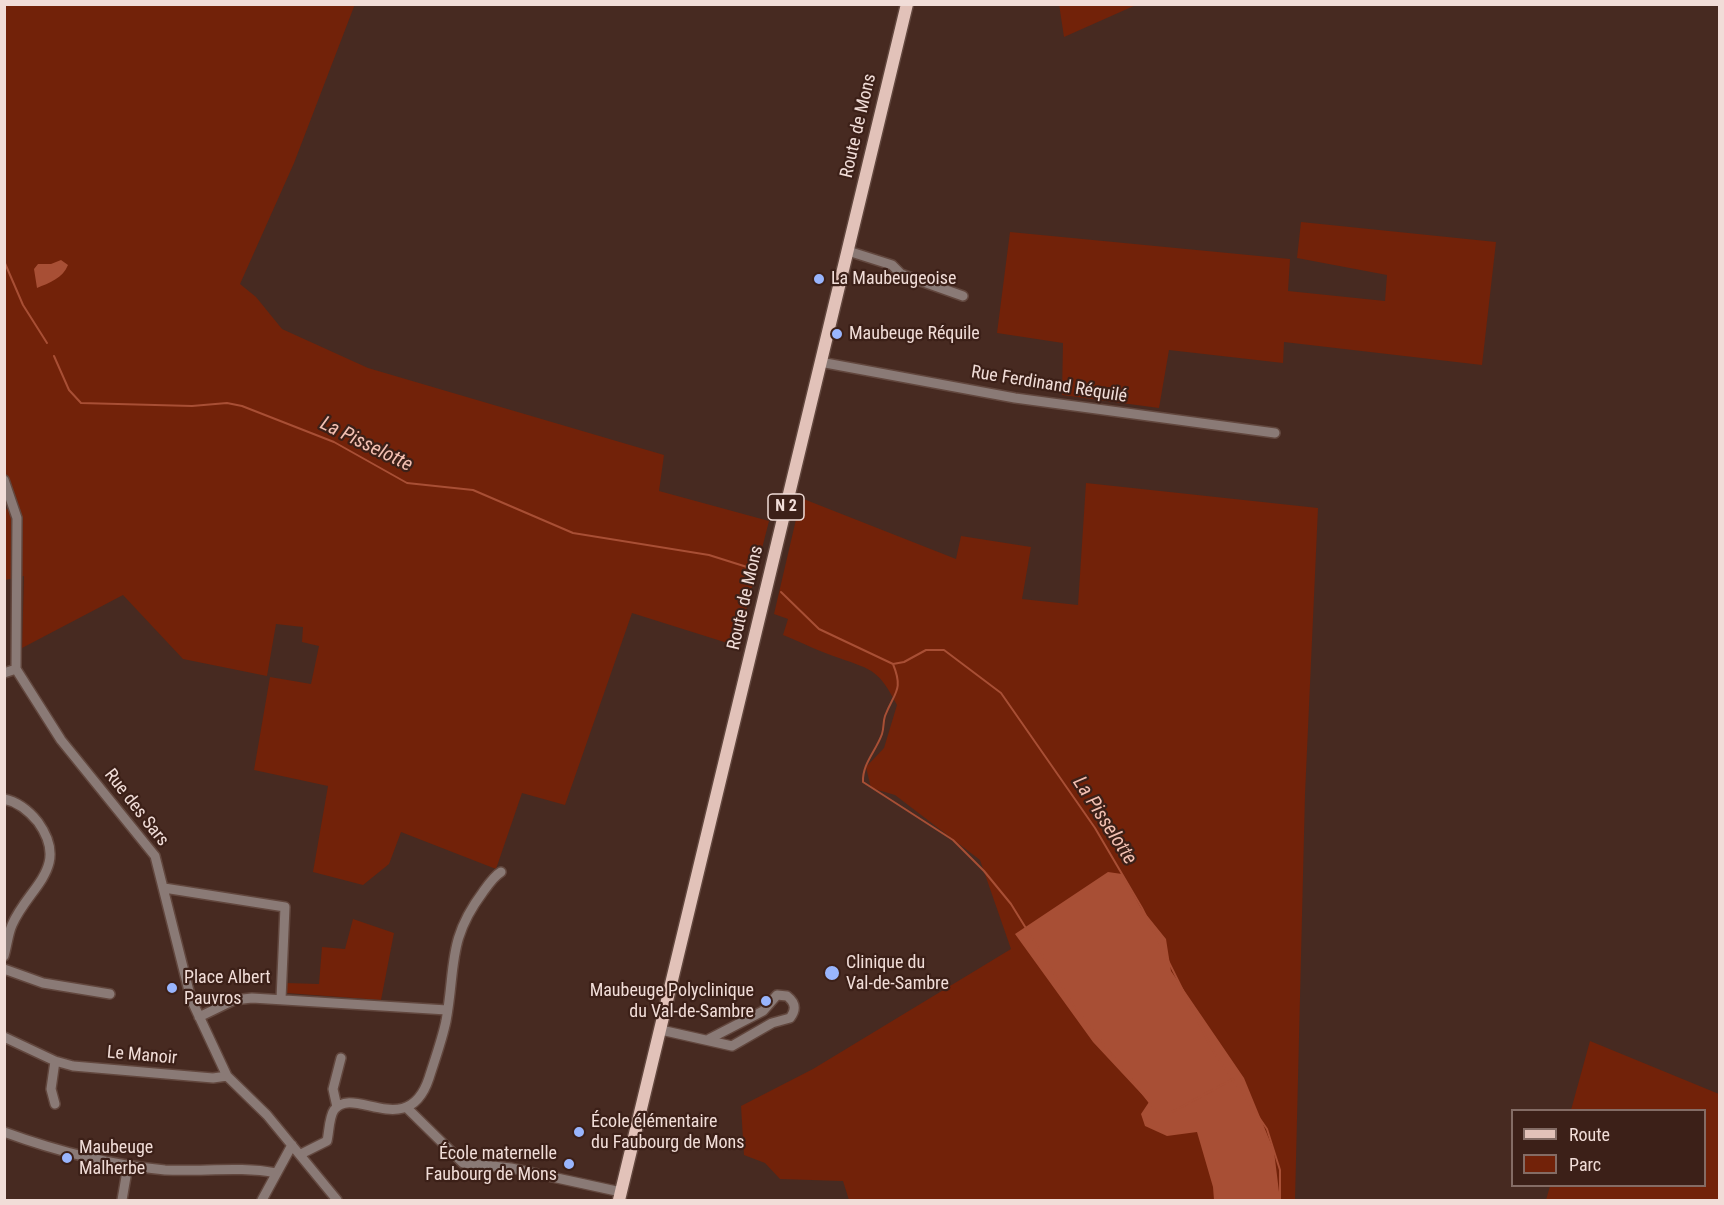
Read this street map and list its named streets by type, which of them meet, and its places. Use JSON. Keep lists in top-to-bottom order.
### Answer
{
  "streets": {
    "main road": ["Route de Mons", "N 2"],
    "street": ["Rue Ferdinand Réquilé", "Rue des Sars", "Le Manoir"]
  },
  "crossings": [
    ["Route de Mons", "Rue Ferdinand Réquilé"],
    ["Rue des Sars", "Le Manoir"]
  ],
  "water": ["La Pisselotte"],
  "places": [
    "La Maubeugeoise",
    "Maubeuge Réquile",
    "Clinique du Val-de-Sambre",
    "Place Albert Pauvros",
    "Maubeuge Polyclinique du Val-de-Sambre",
    "École élémentaire du Faubourg de Mons",
    "Maubeuge Malherbe",
    "École maternelle Faubourg de Mons"
  ],
  "legend": ["Route", "Parc"]
}
